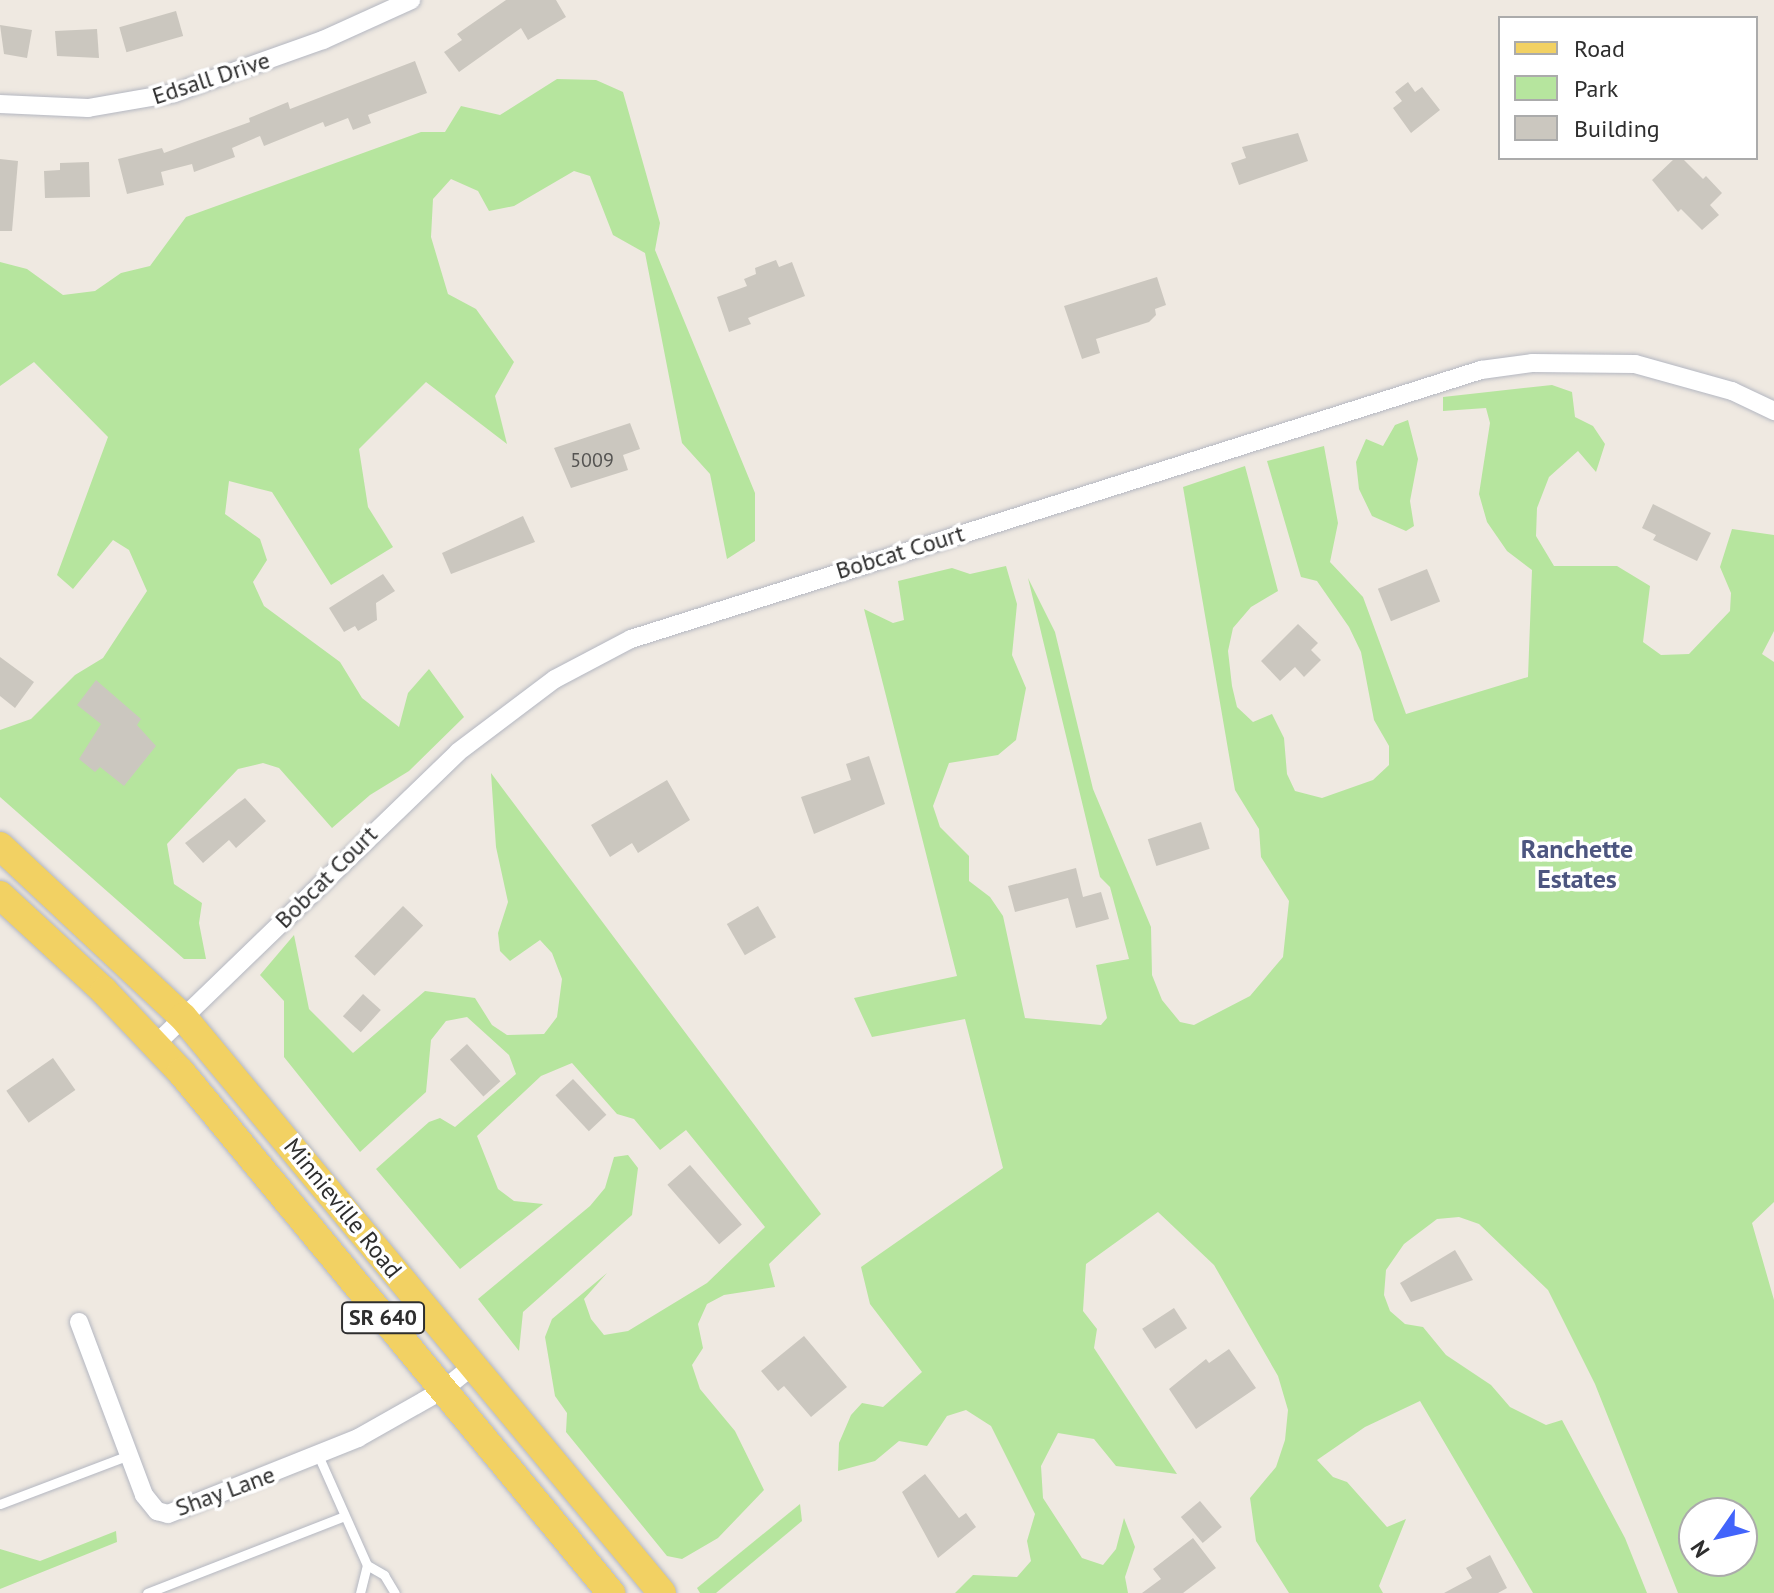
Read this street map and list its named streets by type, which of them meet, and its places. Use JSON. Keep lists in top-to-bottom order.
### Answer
{
  "streets": {
    "main road": ["Minnieville Road", "SR 640"],
    "street": ["Edsall Drive", "Bobcat Court", "Shay Lane"]
  },
  "crossings": [
    ["Bobcat Court", "Minnieville Road"],
    ["Minnieville Road", "Shay Lane"]
  ],
  "districts": ["Ranchette Estates"],
  "house_numbers": ["5009"],
  "legend": ["Road", "Park", "Building"],
  "north": "bottom left"
}
